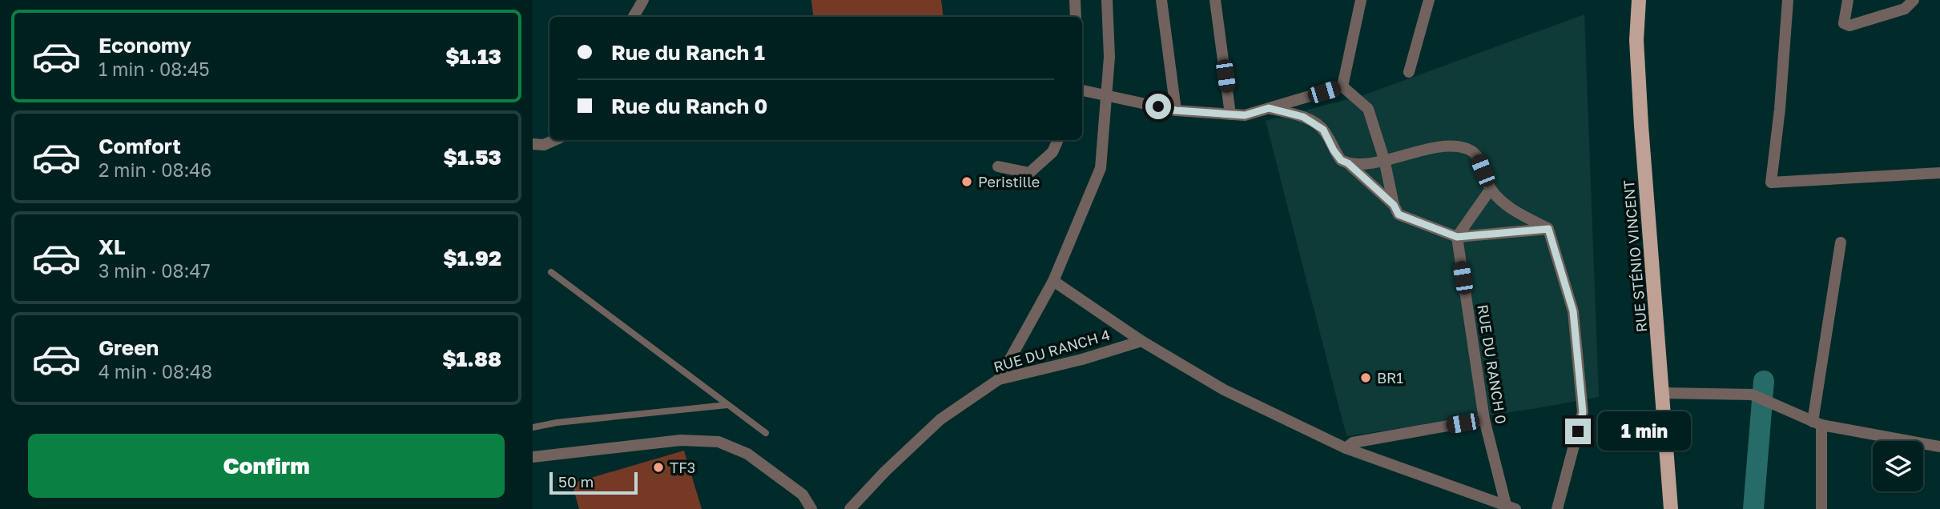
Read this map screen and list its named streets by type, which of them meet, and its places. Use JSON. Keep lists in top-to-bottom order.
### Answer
{
  "streets": {
    "main road": ["RUE STÉNIO VINCENT"],
    "street": ["RUE DU RANCH 4", "RUE DU RANCH 0"]
  },
  "places": ["Peristille", "BR1", "TF3"],
  "scale_bar": "50 m",
  "page": {
    "list": [
      {
        "name": "Economy",
        "note": "1 min · 08:45",
        "value": "$1.13"
      },
      {
        "name": "Comfort",
        "note": "2 min · 08:46",
        "value": "$1.53"
      },
      {
        "name": "XL",
        "note": "3 min · 08:47",
        "value": "$1.92"
      },
      {
        "name": "Green",
        "note": "4 min · 08:48",
        "value": "$1.88"
      }
    ],
    "banner": ["Rue du Ranch 1", "Rue du Ranch 0"],
    "bubble": "1 min",
    "buttons": "Confirm",
    "scale": "50 m"
  }
}
